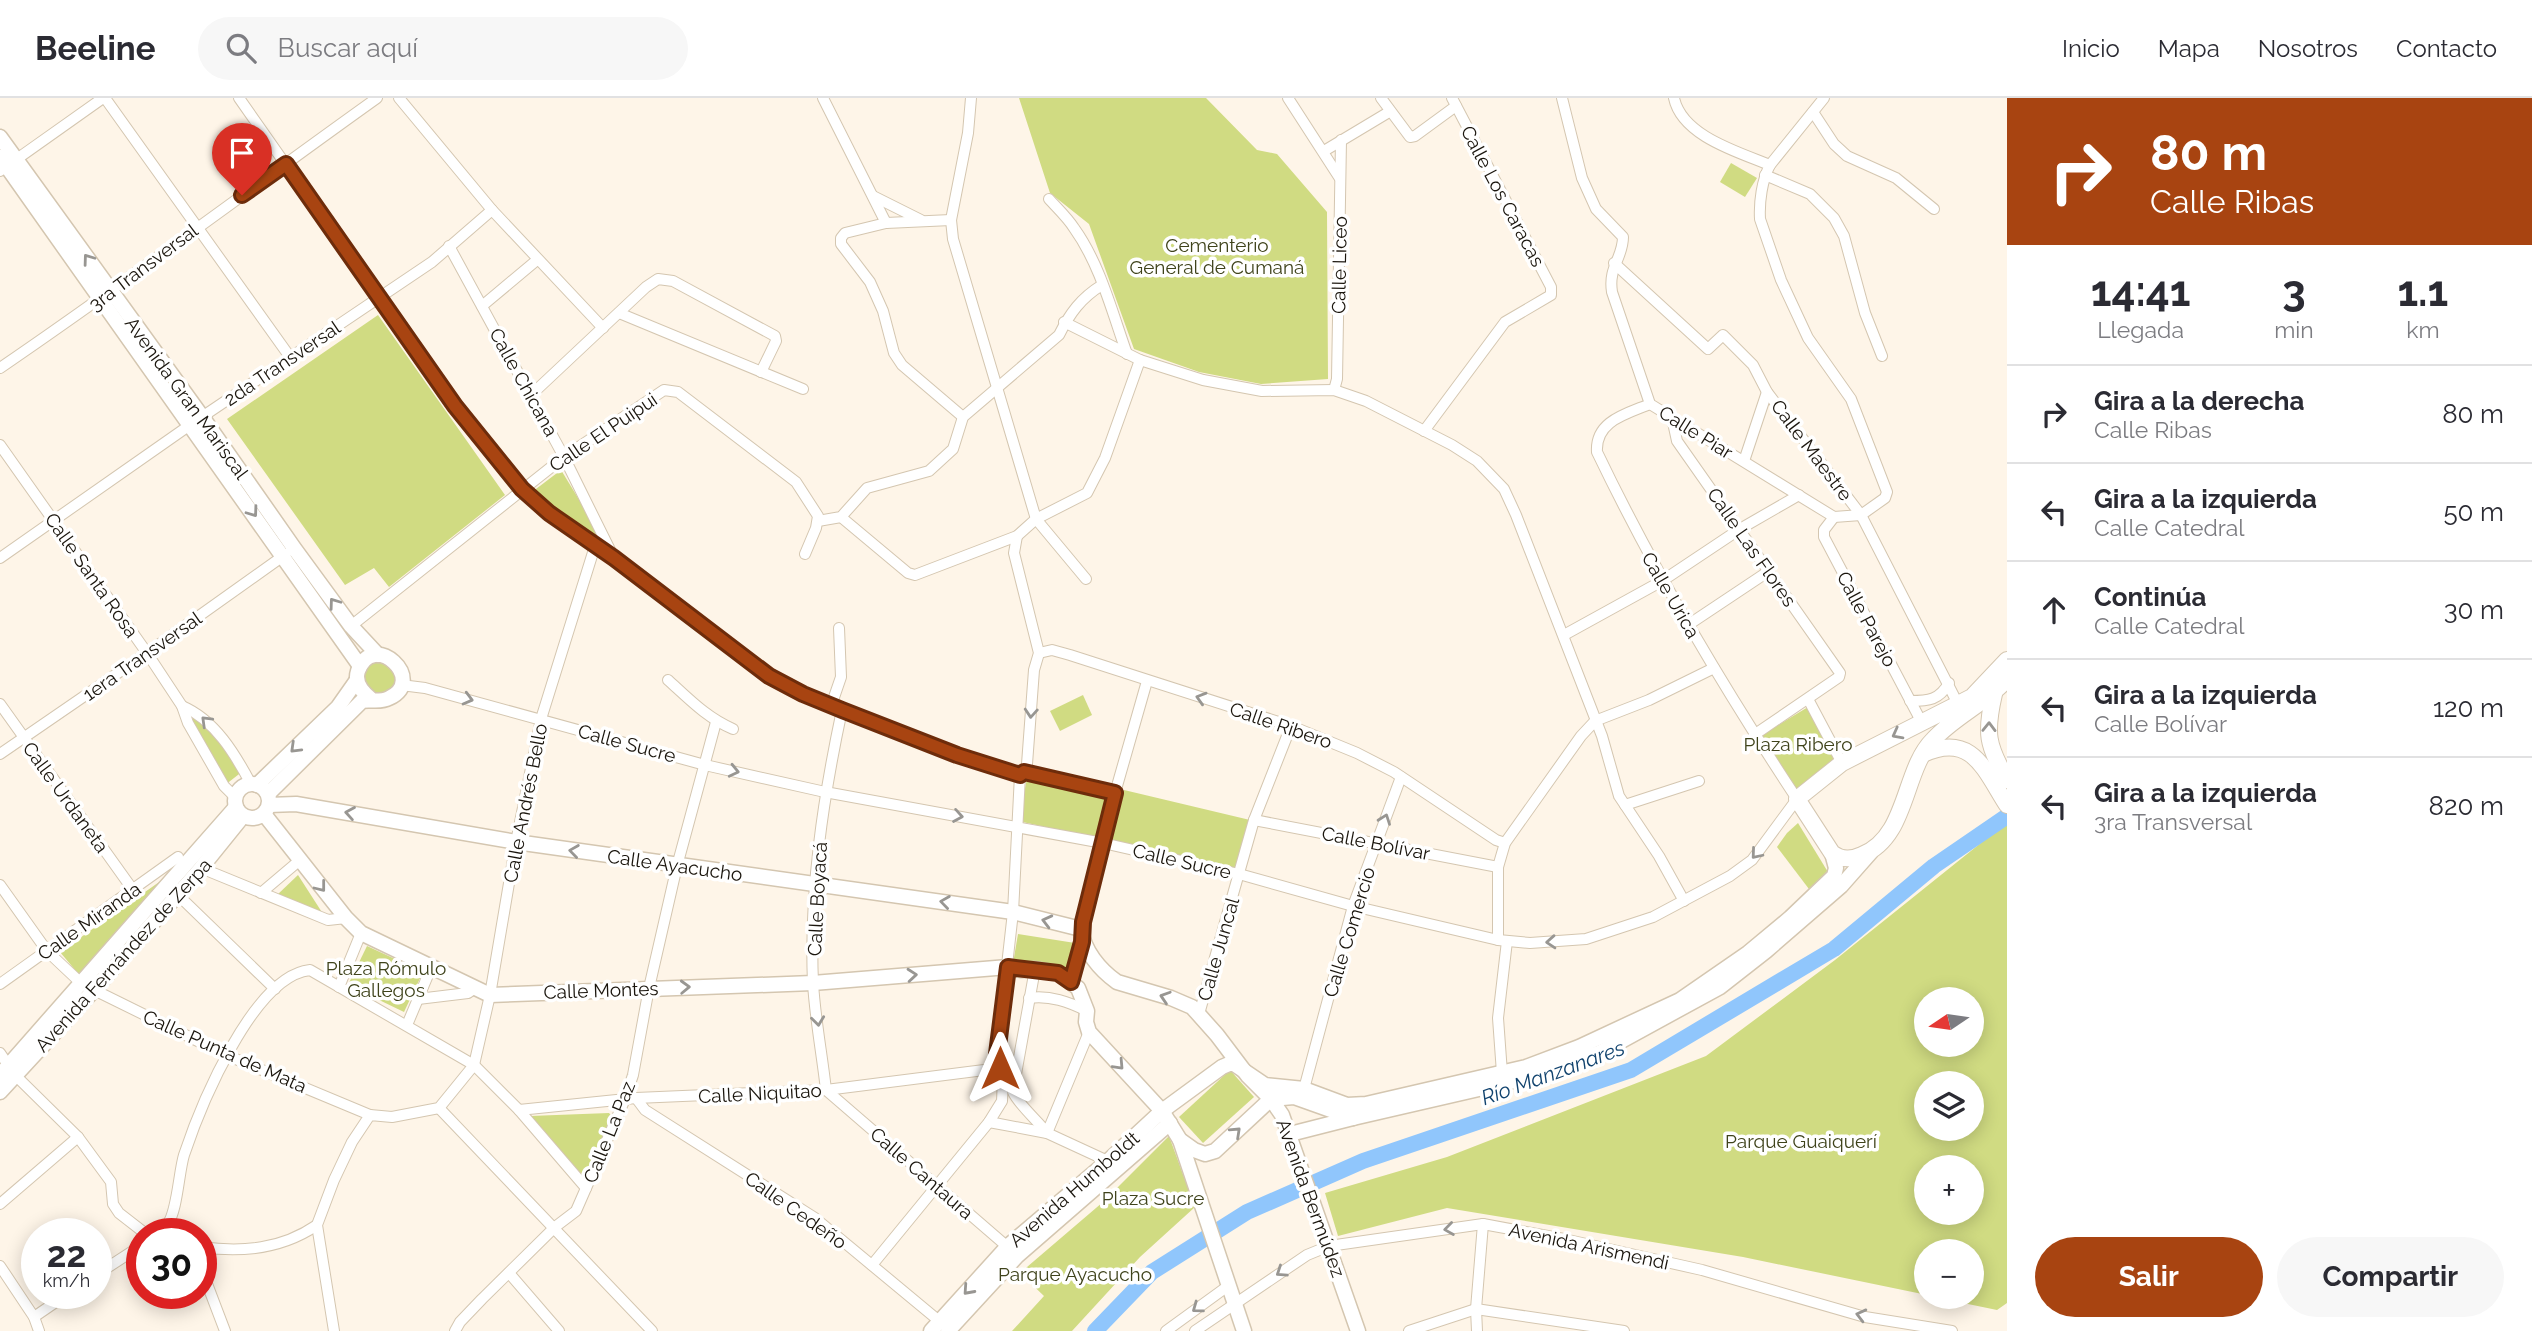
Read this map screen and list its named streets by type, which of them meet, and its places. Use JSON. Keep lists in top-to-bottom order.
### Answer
{
  "streets": {
    "street": [
      "Calle Los Caracas",
      "Calle Liceo",
      "3ra Transversal",
      "2da Transversal",
      "Calle Chicana",
      "Avenida Gran Mariscal",
      "Calle El Puipui",
      "Calle Piar",
      "Calle Maestre",
      "Calle Las Flores",
      "Calle Santa Rosa",
      "Calle Urica",
      "Calle Parejo",
      "1era Transversal",
      "Calle Ribero",
      "Calle Sucre",
      "Calle Urdaneta",
      "Calle Andrés Bello",
      "Calle Bolívar",
      "Calle Ayacucho",
      "Calle Boyacá",
      "Calle Miranda",
      "Calle Comercio",
      "Calle Juncal",
      "Avenida Fernández de Zerpa",
      "Calle Montes",
      "Calle Punta de Mata",
      "Calle Niquitao",
      "Calle La Paz",
      "Calle Cantaura",
      "Avenida Humboldt",
      "Avenida Bermúdez",
      "Calle Cedeño",
      "Avenida Arismendi"
    ]
  },
  "crossings": [
    ["3ra Transversal", "Avenida Gran Mariscal"],
    ["2da Transversal", "Calle Chicana"],
    ["2da Transversal", "Avenida Gran Mariscal"],
    ["2da Transversal", "Calle Santa Rosa"],
    ["Calle Chicana", "Calle El Puipui"],
    ["Avenida Gran Mariscal", "Calle El Puipui"],
    ["Avenida Gran Mariscal", "1era Transversal"],
    ["Avenida Gran Mariscal", "Calle Sucre"],
    ["Calle Piar", "Calle Maestre"],
    ["Calle Piar", "Calle Las Flores"],
    ["Calle Piar", "Calle Urica"],
    ["Calle Piar", "Calle Parejo"],
    ["Calle Santa Rosa", "1era Transversal"],
    ["Calle Santa Rosa", "Calle Ayacucho"],
    ["Calle Santa Rosa", "Avenida Fernández de Zerpa"],
    ["Calle Santa Rosa", "Calle Montes"],
    ["Calle Urica", "Calle Sucre"],
    ["1era Transversal", "Calle Urdaneta"],
    ["Calle Ribero", "Calle Comercio"],
    ["Calle Ribero", "Calle Juncal"],
    ["Calle Sucre", "Calle Andrés Bello"],
    ["Calle Sucre", "Calle Boyacá"],
    ["Calle Sucre", "Calle Comercio"],
    ["Calle Sucre", "Calle Juncal"],
    ["Calle Sucre", "Calle La Paz"],
    ["Calle Urdaneta", "Calle Miranda"],
    ["Calle Andrés Bello", "Calle Ayacucho"],
    ["Calle Andrés Bello", "Calle Montes"],
    ["Calle Bolívar", "Calle Comercio"],
    ["Calle Bolívar", "Calle Juncal"],
    ["Calle Ayacucho", "Calle Boyacá"],
    ["Calle Ayacucho", "Avenida Fernández de Zerpa"],
    ["Calle Ayacucho", "Calle Montes"],
    ["Calle Ayacucho", "Calle La Paz"],
    ["Calle Boyacá", "Calle Montes"],
    ["Calle Boyacá", "Calle Niquitao"],
    ["Calle Boyacá", "Calle Cantaura"],
    ["Calle Miranda", "Calle Punta de Mata"],
    ["Calle Comercio", "Avenida Humboldt"],
    ["Calle Juncal", "Avenida Bermúdez"],
    ["Avenida Fernández de Zerpa", "Calle Punta de Mata"],
    ["Calle Montes", "Calle La Paz"],
    ["Calle Niquitao", "Calle La Paz"],
    ["Calle Niquitao", "Calle Cantaura"],
    ["Calle Niquitao", "Calle Cedeño"],
    ["Calle La Paz", "Calle Cedeño"],
    ["Calle Cantaura", "Avenida Humboldt"],
    ["Avenida Humboldt", "Avenida Bermúdez"],
    ["Avenida Humboldt", "Calle Cedeño"],
    ["Avenida Bermúdez", "Avenida Arismendi"]
  ],
  "one_way": ["Calle Ayacucho", "Calle Montes", "Avenida Arismendi"],
  "water": ["Río Manzanares"],
  "parks": [
    "Cementerio General de Cumaná",
    "Plaza Ribero",
    "Plaza Rómulo Gallegos",
    "Parque Guaiquerí",
    "Plaza Sucre",
    "Parque Ayacucho"
  ],
  "north": "left",
  "page": {
    "header": "Beeline",
    "search": "Buscar aquí",
    "nav": [
      "Inicio",
      "Mapa",
      "Nosotros",
      "Contacto"
    ],
    "turn": ["80 m", "Calle Ribas"],
    "eta": [
      "14:41",
      "Llegada",
      "3",
      "min",
      "1.1",
      "km"
    ],
    "list": [
      {
        "name": "Gira a la derecha",
        "note": "Calle Ribas",
        "value": "80 m"
      },
      {
        "name": "Gira a la izquierda",
        "note": "Calle Catedral",
        "value": "50 m"
      },
      {
        "name": "Continúa",
        "note": "Calle Catedral",
        "value": "30 m"
      },
      {
        "name": "Gira a la izquierda",
        "note": "Calle Bolívar",
        "value": "120 m"
      },
      {
        "name": "Gira a la izquierda",
        "note": "3ra Transversal",
        "value": "820 m"
      }
    ],
    "map_buttons": ["+", "−"],
    "speed": "22 km/h",
    "limit": "30",
    "buttons": ["Salir", "Compartir"]
  }
}
